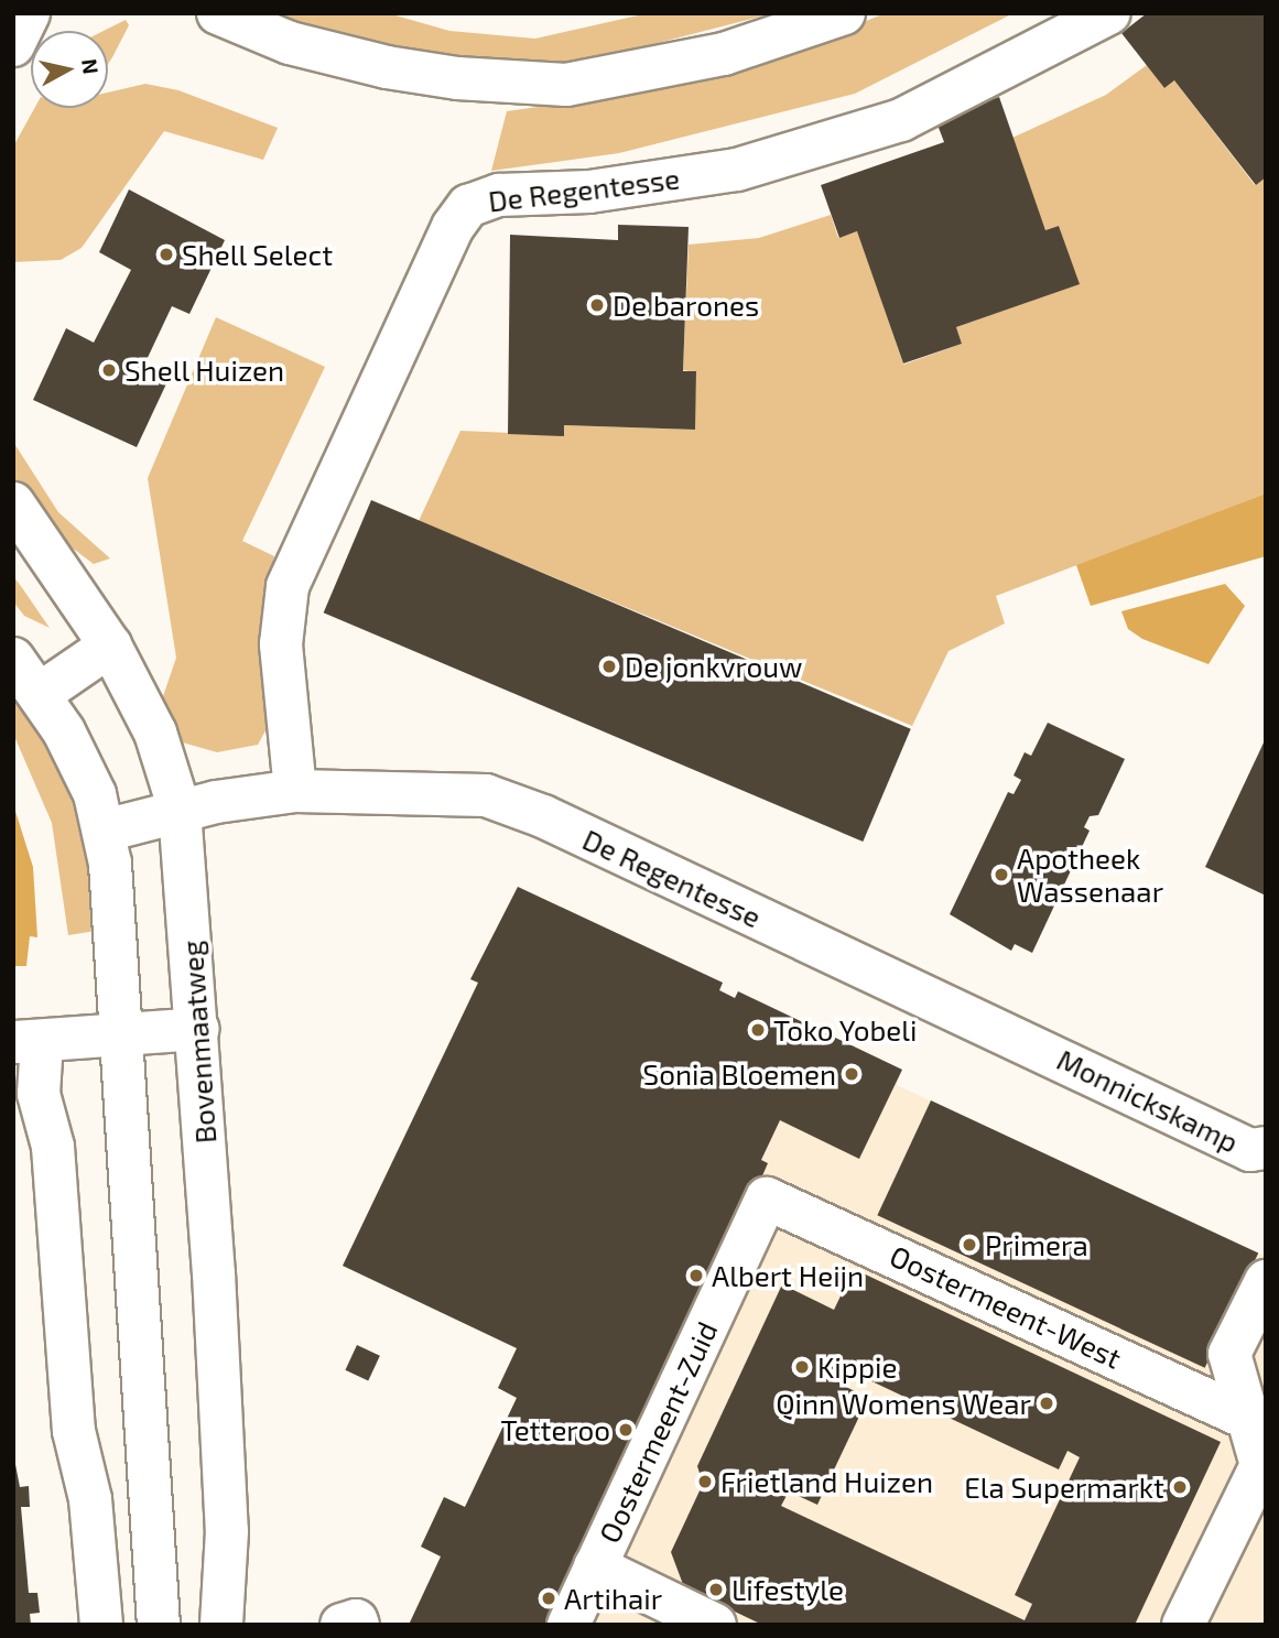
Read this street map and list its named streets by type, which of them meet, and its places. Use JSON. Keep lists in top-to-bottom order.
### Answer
{
  "streets": {
    "street": [
      "De Regentesse",
      "Bovenmaatweg",
      "Monnickskamp",
      "Oostermeent-West",
      "Oostermeent-Zuid"
    ]
  },
  "crossings": [
    ["De Regentesse", "Bovenmaatweg"],
    ["De Regentesse", "Monnickskamp"],
    ["Oostermeent-West", "Oostermeent-Zuid"]
  ],
  "places": [
    "Shell Select",
    "De barones",
    "Shell Huizen",
    "De jonkvrouw",
    "Apotheek Wassenaar",
    "Toko Yobeli",
    "Sonia Bloemen",
    "Primera",
    "Albert Heijn",
    "Kippie",
    "Qinn Womens Wear",
    "Tetteroo",
    "Frietland Huizen",
    "Ela Supermarkt",
    "Lifestyle",
    "Artihair"
  ],
  "north": "right"
}
